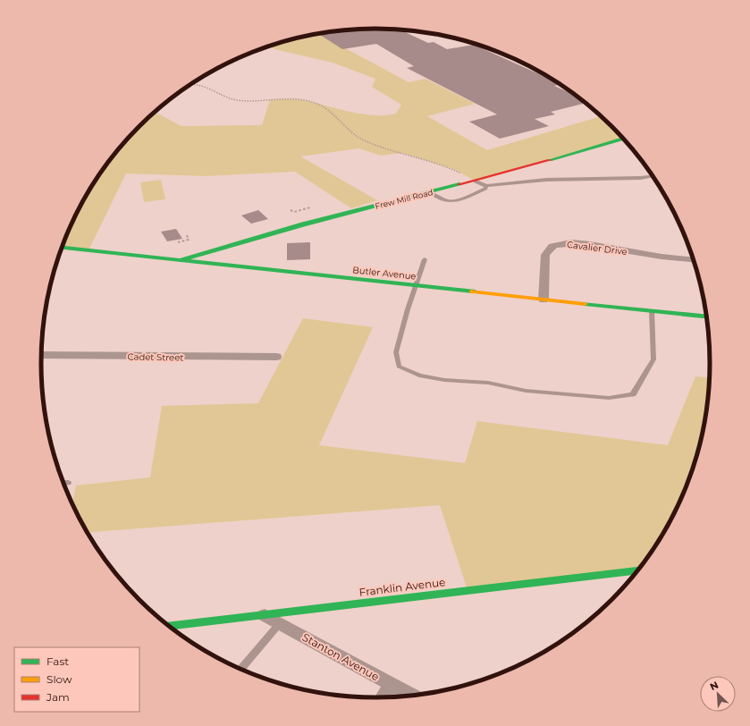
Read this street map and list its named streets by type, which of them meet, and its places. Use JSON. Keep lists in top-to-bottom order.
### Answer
{
  "streets": {
    "street": [
      "Frew Mill Road",
      "Cavalier Drive",
      "Butler Avenue",
      "Cadet Street",
      "Franklin Avenue",
      "Stanton Avenue"
    ]
  },
  "crossings": [
    ["Frew Mill Road", "Butler Avenue"],
    ["Cavalier Drive", "Butler Avenue"],
    ["Franklin Avenue", "Stanton Avenue"]
  ],
  "legend": ["Fast", "Slow", "Jam"],
  "north": "top left"
}
